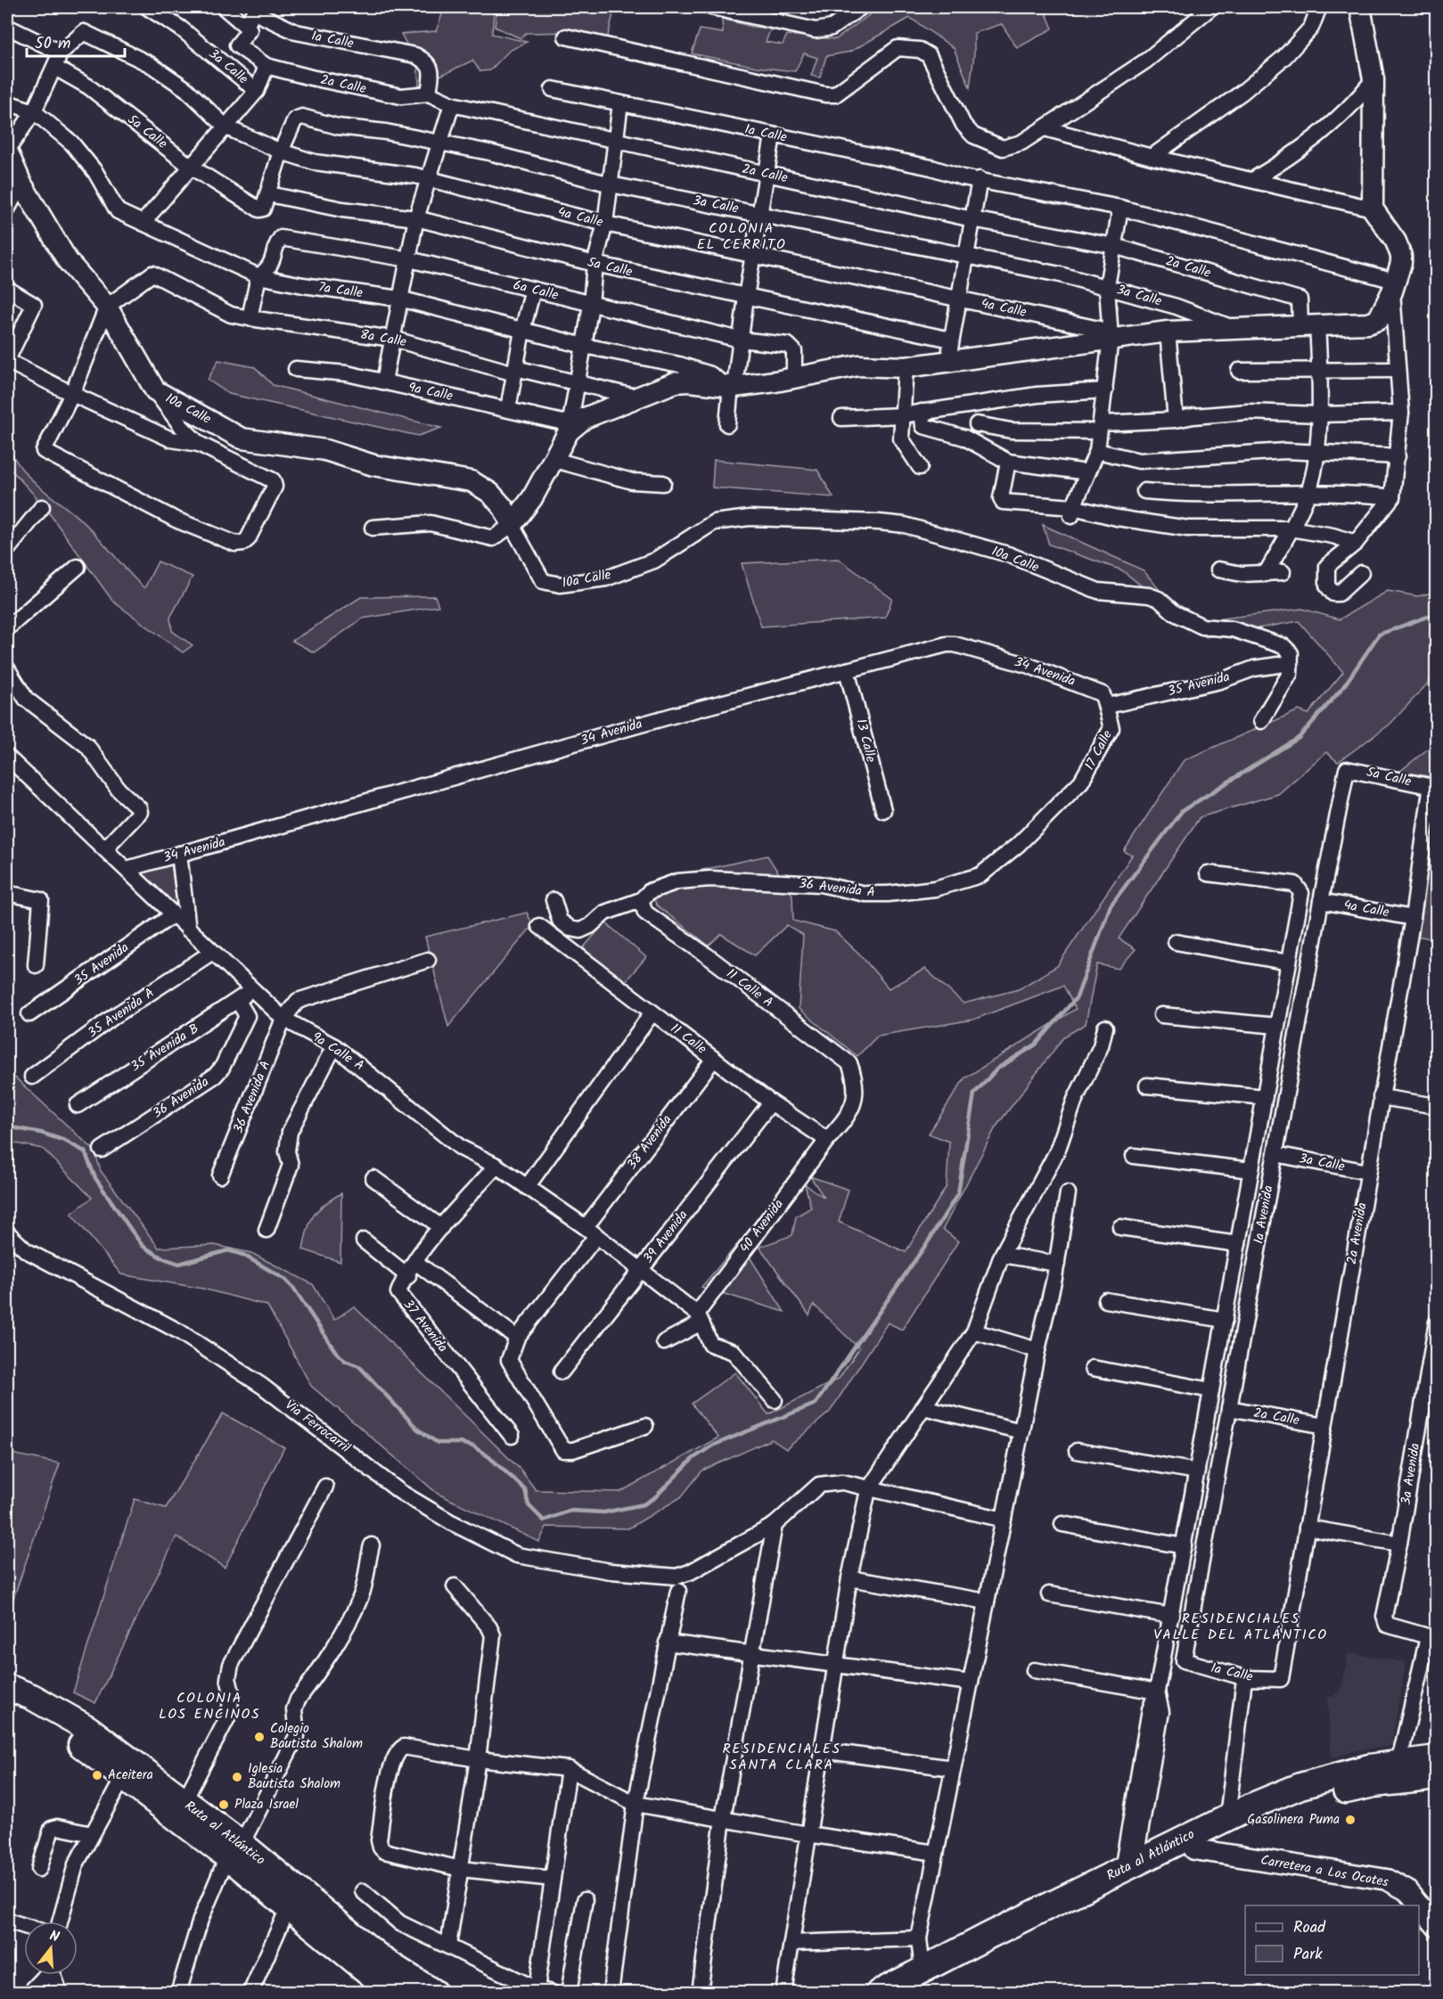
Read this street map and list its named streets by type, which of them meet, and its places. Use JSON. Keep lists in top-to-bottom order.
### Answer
{
  "streets": {
    "highway": ["Ruta al Atlántico"],
    "street": [
      "1a Calle",
      "3a Calle",
      "2a Calle",
      "5a Calle",
      "4a Calle",
      "7a Calle",
      "6a Calle",
      "8a Calle",
      "9a Calle",
      "10a Calle",
      "34 Avenida",
      "35 Avenida",
      "13 Calle",
      "17 Calle",
      "36 Avenida A",
      "11 Calle A",
      "35 Avenida A",
      "11 Calle",
      "35 Avenida B",
      "9a Calle A",
      "36 Avenida",
      "38 Avenida",
      "1a Avenida",
      "40 Avenida",
      "2a Avenida",
      "39 Avenida",
      "37 Avenida",
      "Via Ferrocarril",
      "3a Avenida",
      "Carretera a Los Ocotes"
    ]
  },
  "crossings": [
    ["1a Calle", "2a Calle"],
    ["1a Calle", "1a Avenida"],
    ["1a Calle", "2a Avenida"],
    ["3a Calle", "5a Calle"],
    ["3a Calle", "4a Calle"],
    ["3a Calle", "1a Avenida"],
    ["3a Calle", "2a Avenida"],
    ["2a Calle", "1a Avenida"],
    ["2a Calle", "2a Avenida"],
    ["5a Calle", "1a Avenida"],
    ["5a Calle", "2a Avenida"],
    ["4a Calle", "1a Avenida"],
    ["4a Calle", "2a Avenida"],
    ["7a Calle", "6a Calle"],
    ["8a Calle", "10a Calle"],
    ["10a Calle", "35 Avenida"],
    ["34 Avenida", "13 Calle"],
    ["34 Avenida", "17 Calle"],
    ["34 Avenida", "9a Calle A"],
    ["35 Avenida", "17 Calle"],
    ["35 Avenida", "9a Calle A"],
    ["17 Calle", "36 Avenida A"],
    ["36 Avenida A", "11 Calle A"],
    ["36 Avenida A", "9a Calle A"],
    ["11 Calle A", "40 Avenida"],
    ["35 Avenida A", "9a Calle A"],
    ["11 Calle", "38 Avenida"],
    ["11 Calle", "40 Avenida"],
    ["11 Calle", "39 Avenida"],
    ["35 Avenida B", "9a Calle A"],
    ["35 Avenida B", "36 Avenida"],
    ["9a Calle A", "38 Avenida"],
    ["9a Calle A", "40 Avenida"],
    ["9a Calle A", "39 Avenida"],
    ["9a Calle A", "37 Avenida"],
    ["Ruta al Atlántico", "Carretera a Los Ocotes"]
  ],
  "districts": [
    "COLONIA EL CERRITO",
    "RESIDENCIALES VALLE DEL ATLÁNTICO",
    "COLONIA LOS ENCINOS",
    "RESIDENCIALES SANTA CLARA"
  ],
  "places": [
    "Colegio Bautista Shalom",
    "Aceitera",
    "Iglesia Bautista Shalom",
    "Plaza Israel",
    "Gasolinera Puma"
  ],
  "legend": ["Road", "Park"],
  "scale_bar": "50 m",
  "north": "top"
}
